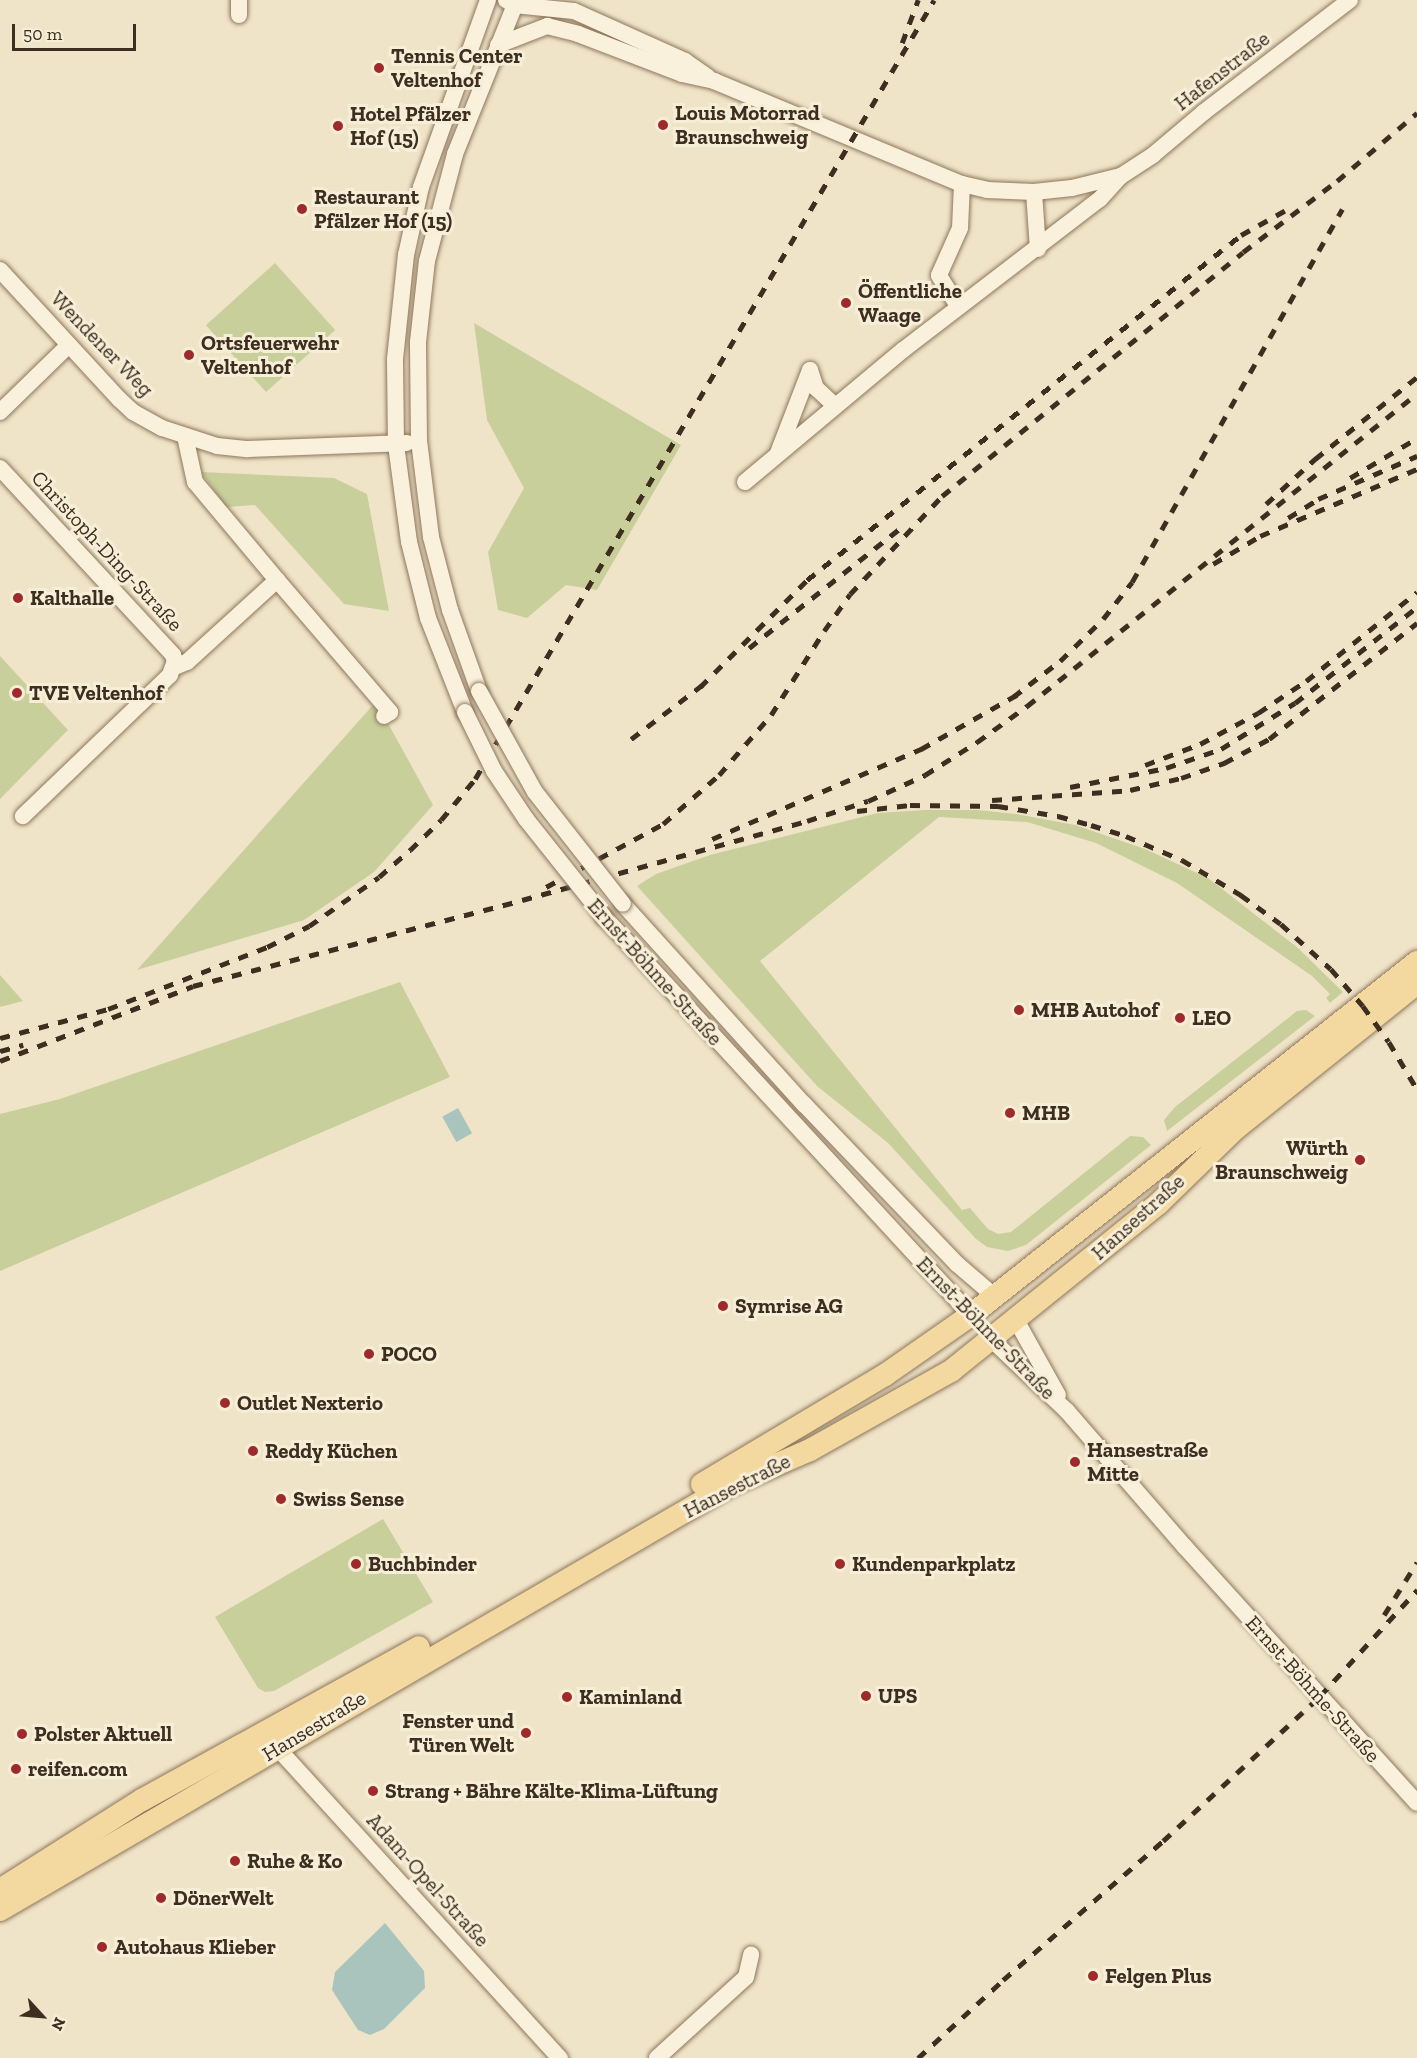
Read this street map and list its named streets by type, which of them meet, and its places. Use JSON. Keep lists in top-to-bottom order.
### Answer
{
  "streets": {
    "main road": ["Ernst-Böhme-Straße", "Hansestraße"],
    "street": [
      "Hafenstraße",
      "Wendener Weg",
      "Christoph-Ding-Straße",
      "Adam-Opel-Straße"
    ]
  },
  "crossings": [
    ["Hafenstraße", "Ernst-Böhme-Straße"],
    ["Wendener Weg", "Ernst-Böhme-Straße"],
    ["Ernst-Böhme-Straße", "Hansestraße"],
    ["Hansestraße", "Adam-Opel-Straße"]
  ],
  "places": [
    "Tennis Center Veltenhof",
    "Louis Motorrad Braunschweig",
    "Hotel Pfälzer Hof (15)",
    "Restaurant Pfälzer Hof (15)",
    "Öffentliche Waage",
    "Ortsfeuerwehr Veltenhof",
    "Kalthalle",
    "TVE Veltenhof",
    "MHB Autohof",
    "LEO",
    "MHB",
    "Würth Braunschweig",
    "Symrise AG",
    "POCO",
    "Outlet Nexterio",
    "Reddy Küchen",
    "Hansestraße Mitte",
    "Swiss Sense",
    "Buchbinder",
    "Kundenparkplatz",
    "UPS",
    "Kaminland",
    "Fenster und Türen Welt",
    "Polster Aktuell",
    "reifen.com",
    "Strang + Bähre Kälte-Klima-Lüftung",
    "Ruhe & Ko",
    "DönerWelt",
    "Autohaus Klieber",
    "Felgen Plus"
  ],
  "scale_bar": "50 m",
  "north": "bottom right"
}
